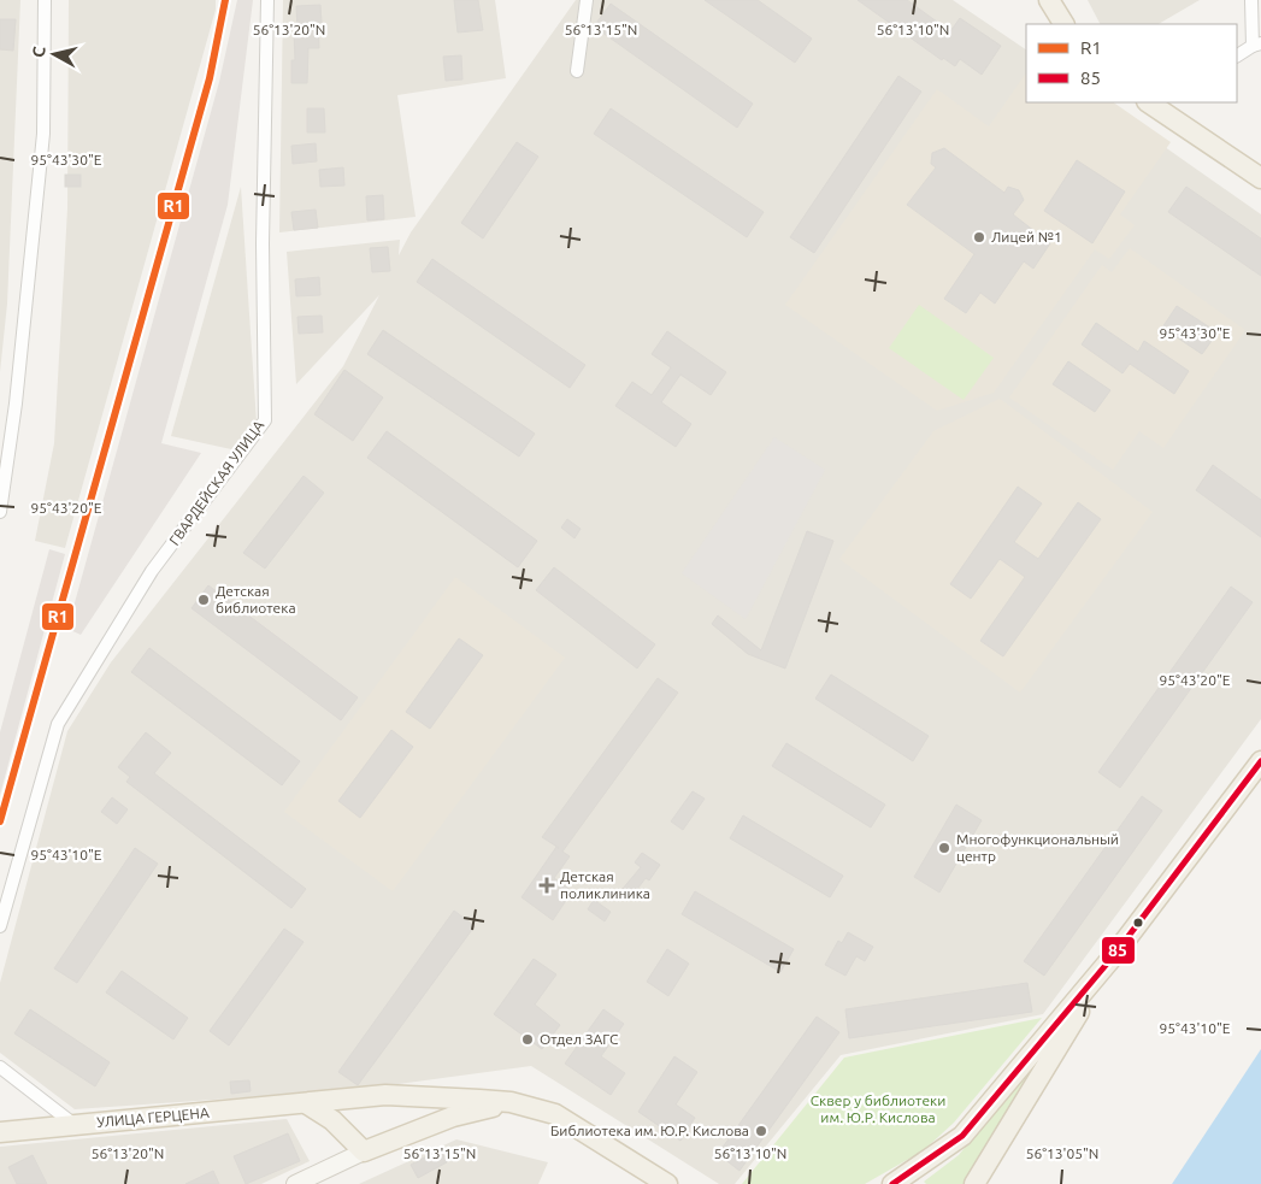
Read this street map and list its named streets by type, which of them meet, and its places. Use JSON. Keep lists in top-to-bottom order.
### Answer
{
  "streets": {
    "main road": ["УЛИЦА ГЕРЦЕНА"],
    "street": ["ГВАРДЕЙСКАЯ УЛИЦА"]
  },
  "parks": ["Сквер у библиотеки им. Ю.Р. Кислова"],
  "places": {
    "other": [
      "Лицей №1",
      "Детская библиотека",
      "Многофункциональный центр",
      "Отдел ЗАГС",
      "Библиотека им. Ю.Р. Кислова"
    ],
    "health": ["Детская поликлиника"]
  },
  "lines": ["transit line R1", "transit line 85"],
  "legend": ["R1", "85"],
  "north": "left",
  "coordinates": [
    "56°13'20\"N",
    "56°13'15\"N",
    "56°13'10\"N",
    "95°43'30\"E",
    "95°43'20\"E",
    "95°43'10\"E",
    "56°13'05\"N"
  ]
}
